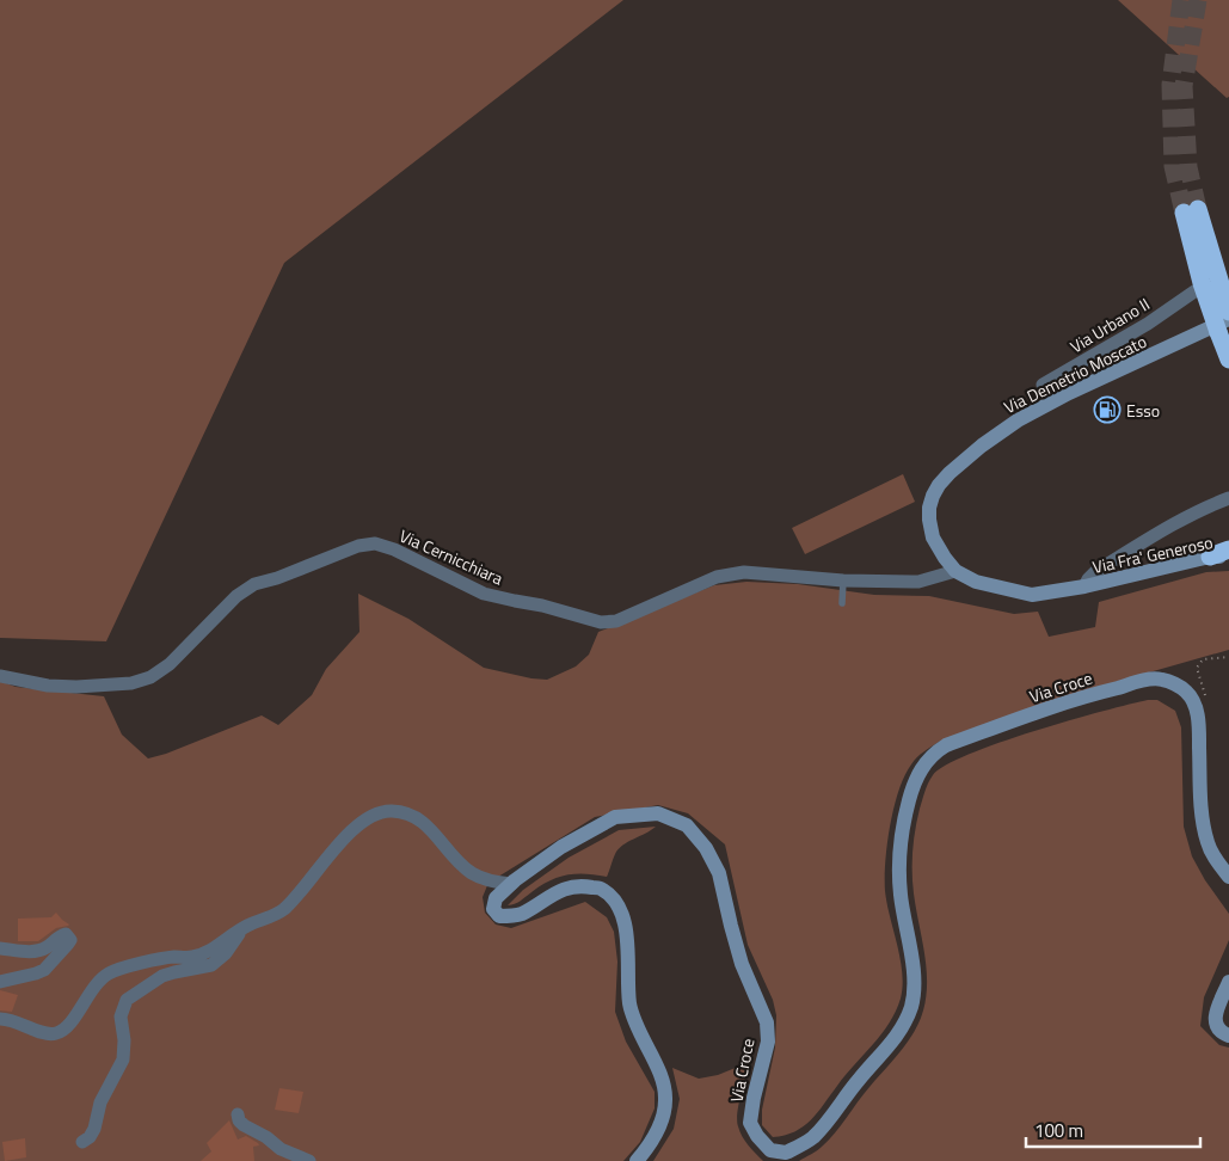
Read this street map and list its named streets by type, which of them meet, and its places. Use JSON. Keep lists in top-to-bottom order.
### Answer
{
  "streets": {
    "street": [
      "Via Urbano II",
      "Via Demetrio Moscato",
      "Via Fra' Generoso",
      "Via Cernicchiara",
      "Via Croce"
    ]
  },
  "crossings": [
    ["Via Demetrio Moscato", "Via Fra' Generoso"],
    ["Via Demetrio Moscato", "Via Cernicchiara"],
    ["Via Fra' Generoso", "Via Cernicchiara"]
  ],
  "places": {
    "fuel station": ["Esso"]
  },
  "scale_bar": "100 m"
}
